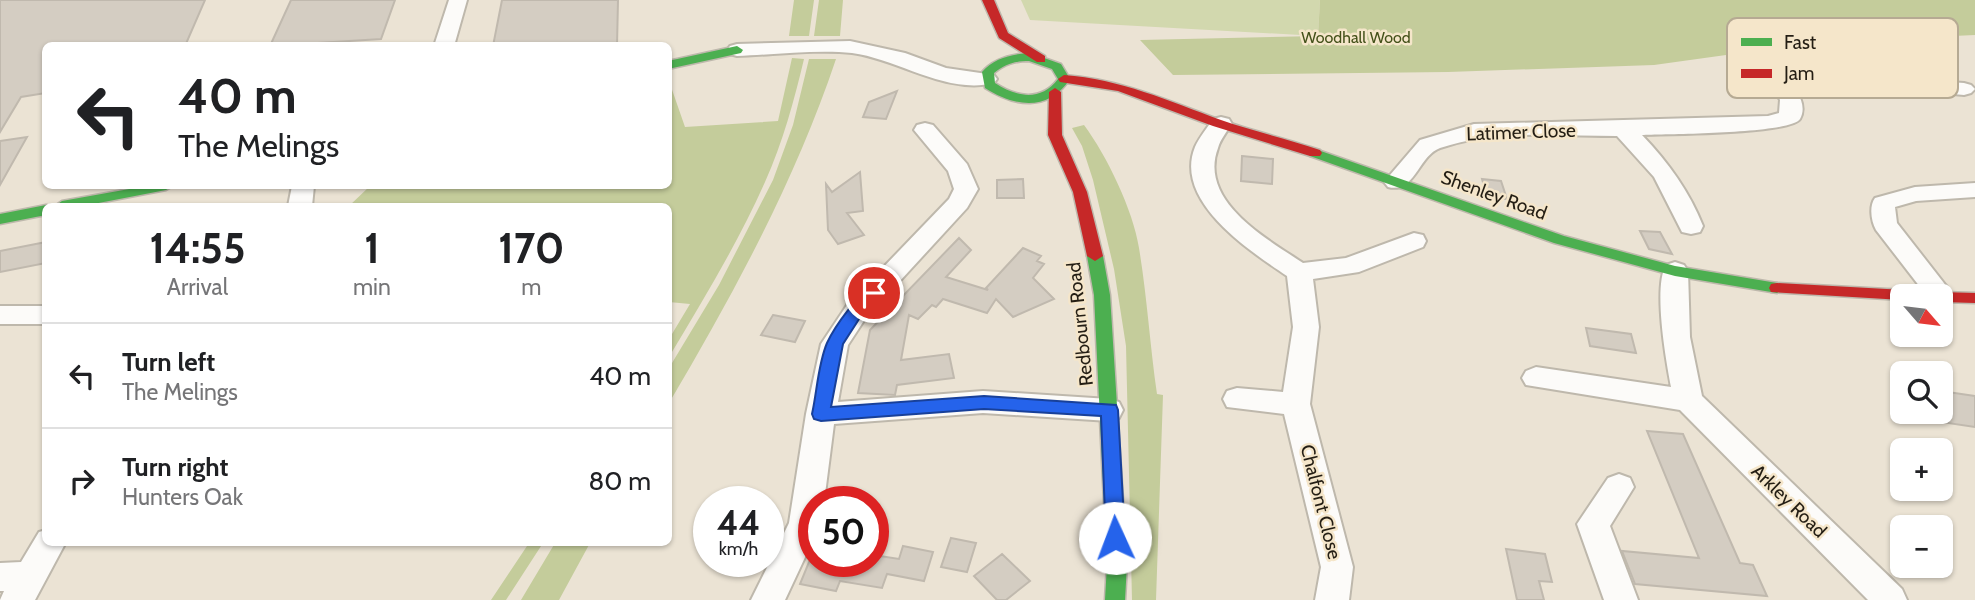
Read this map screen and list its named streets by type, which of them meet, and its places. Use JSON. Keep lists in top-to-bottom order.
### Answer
{
  "streets": {
    "main road": ["Shenley Road", "Redbourn Road"],
    "street": ["Latimer Close", "Arkley Road", "Chalfont Close"]
  },
  "crossings": [
    ["Latimer Close", "Shenley Road"],
    ["Shenley Road", "Redbourn Road"]
  ],
  "parks": ["Woodhall Wood"],
  "legend": ["Fast", "Jam"],
  "north": "bottom right",
  "page": {
    "turn": ["40 m", "The Melings"],
    "eta": [
      "14:55",
      "Arrival",
      "1",
      "min",
      "170",
      "m"
    ],
    "map_buttons": ["+", "−"],
    "list": [
      {
        "name": "Turn left",
        "note": "The Melings",
        "value": "40 m"
      },
      {
        "name": "Turn right",
        "note": "Hunters Oak",
        "value": "80 m"
      }
    ],
    "speed": "44 km/h",
    "limit": "50"
  }
}
